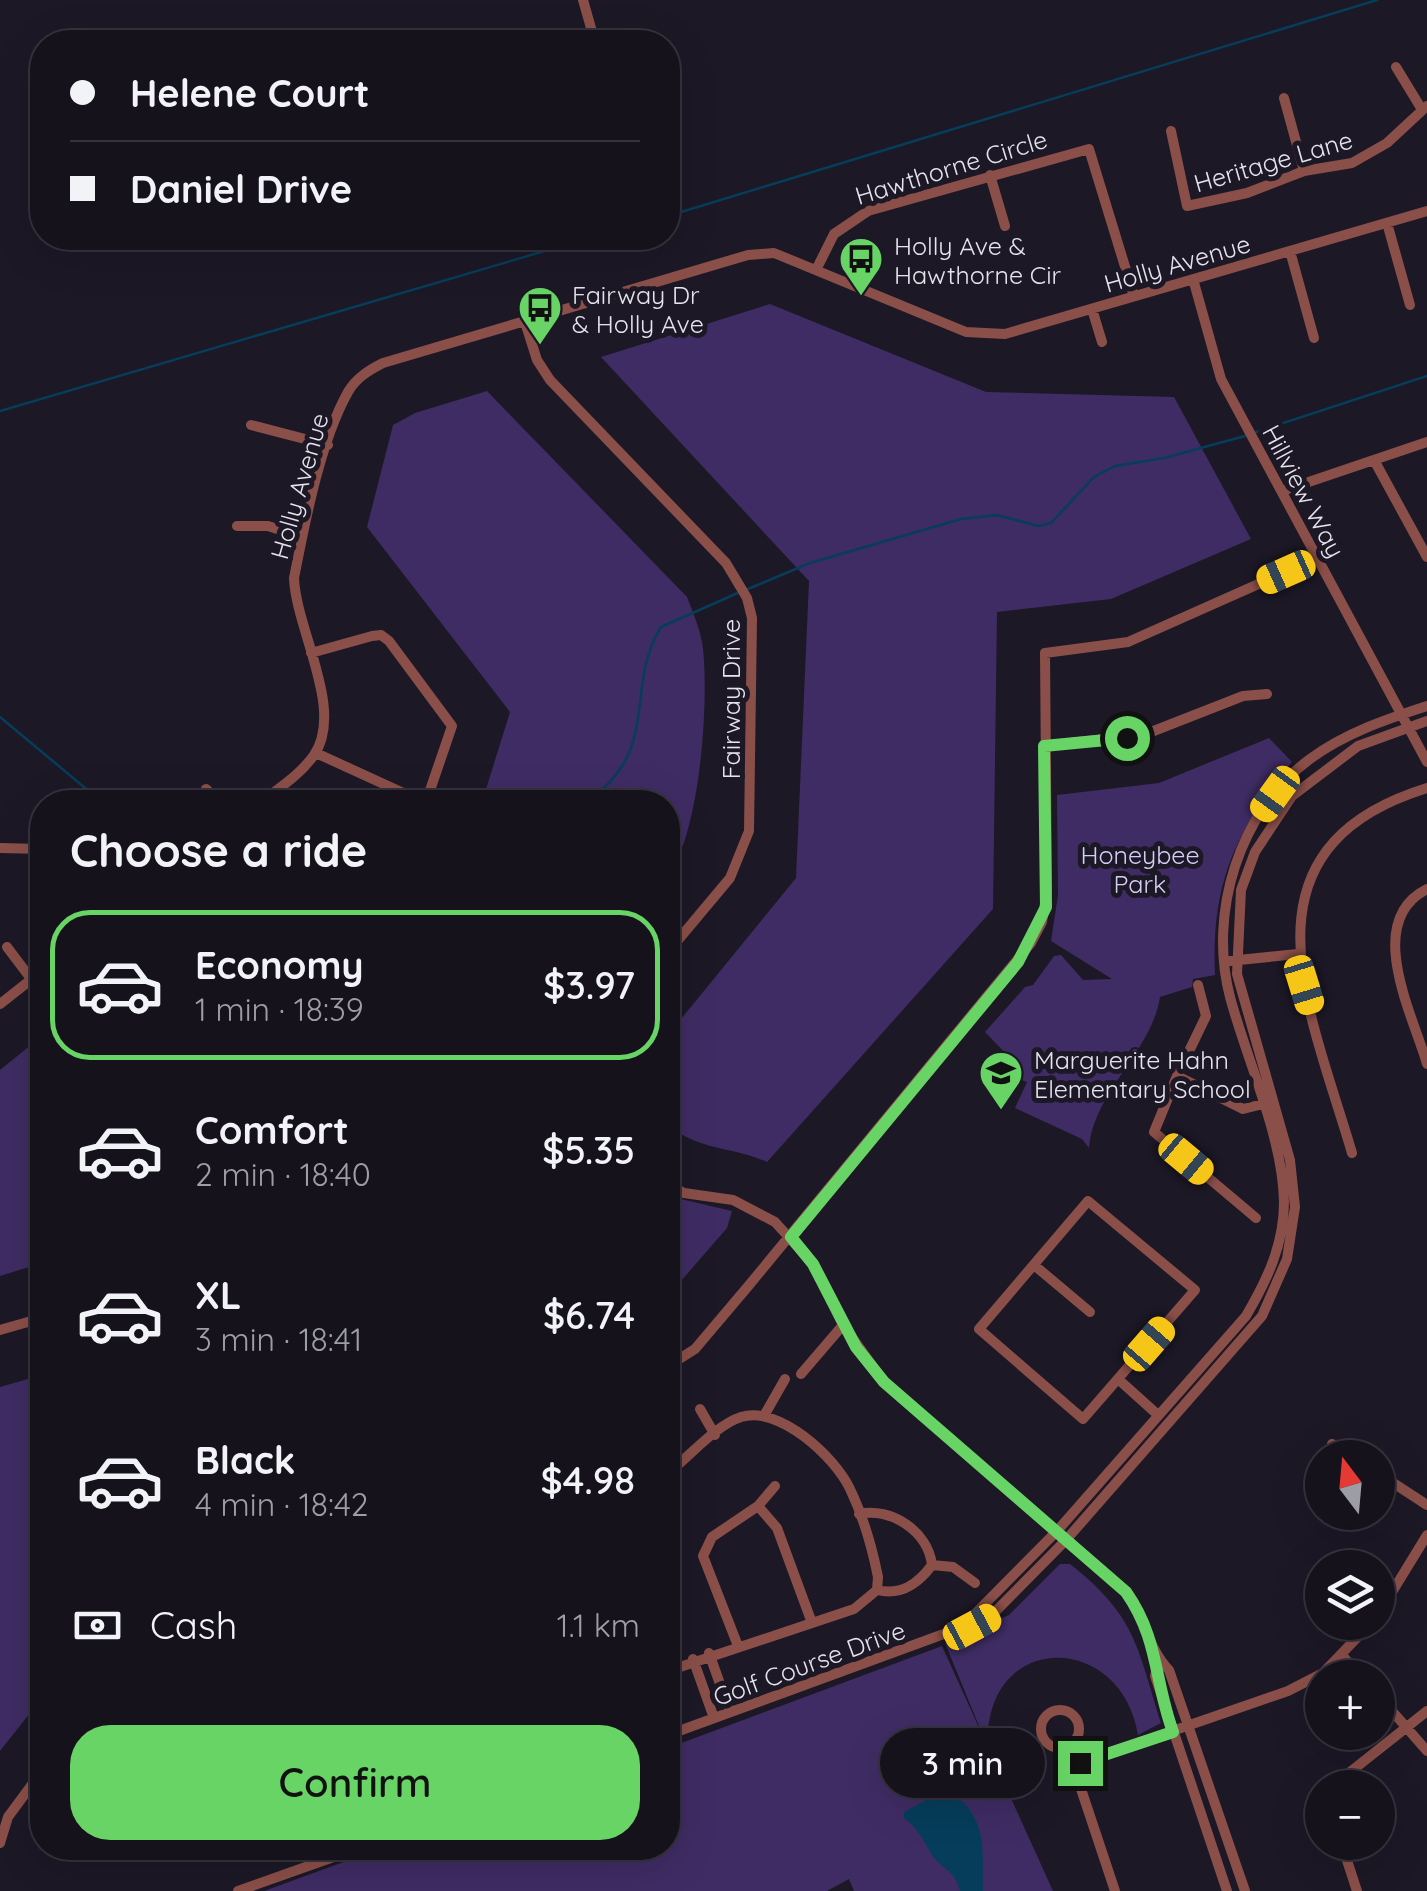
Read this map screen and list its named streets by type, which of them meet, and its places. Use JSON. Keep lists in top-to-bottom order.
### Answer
{
  "streets": {
    "street": [
      "Heritage Lane",
      "Hawthorne Circle",
      "Holly Avenue",
      "Hillview Way",
      "Fairway Drive",
      "Golf Course Drive"
    ]
  },
  "crossings": [
    ["Hawthorne Circle", "Holly Avenue"],
    ["Holly Avenue", "Hillview Way"],
    ["Holly Avenue", "Fairway Drive"],
    ["Hillview Way", "Golf Course Drive"]
  ],
  "parks": ["Honeybee Park"],
  "places": {
    "bus stop": ["Holly Ave & Hawthorne Cir", "Fairway Dr & Holly Ave"],
    "school or university": ["Marguerite Hahn Elementary School"]
  },
  "north": "top",
  "page": {
    "banner": ["Helene Court", "Daniel Drive"],
    "heading": "Choose a ride",
    "list": [
      {
        "name": "Economy",
        "note": "1 min · 18:39",
        "value": "$3.97"
      },
      {
        "name": "Comfort",
        "note": "2 min · 18:40",
        "value": "$5.35"
      },
      {
        "name": "XL",
        "note": "3 min · 18:41",
        "value": "$6.74"
      },
      {
        "name": "Black",
        "note": "4 min · 18:42",
        "value": "$4.98"
      }
    ],
    "map_buttons": ["+", "−"],
    "pay": ["Cash", "1.1 km"],
    "buttons": "Confirm",
    "bubble": "3 min"
  }
}
